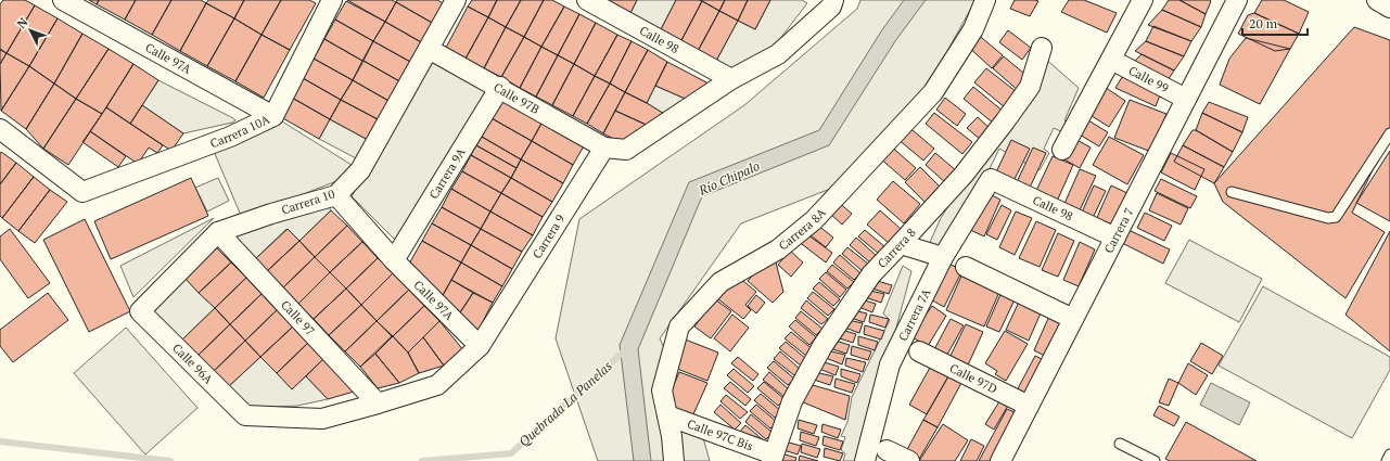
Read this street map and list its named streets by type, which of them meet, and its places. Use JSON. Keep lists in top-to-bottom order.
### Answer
{
  "streets": {
    "street": [
      "Calle 98",
      "Calle 97A",
      "Calle 99",
      "Calle 97B",
      "Carrera 10A",
      "Carrera 9A",
      "Carrera 10",
      "Carrera 8A",
      "Carrera 7",
      "Carrera 9",
      "Carrera 8",
      "Carrera 7A",
      "Calle 97",
      "Calle 96A",
      "Calle 97D",
      "Calle 97C Bis"
    ]
  },
  "crossings": [
    ["Calle 98", "Carrera 7"],
    ["Calle 98", "Carrera 7A"],
    ["Calle 97A", "Carrera 10A"],
    ["Calle 97A", "Carrera 9A"],
    ["Calle 97A", "Carrera 10"],
    ["Calle 97A", "Carrera 9"],
    ["Calle 99", "Carrera 7"],
    ["Calle 97B", "Carrera 9A"],
    ["Calle 97B", "Carrera 10"],
    ["Calle 97B", "Carrera 9"],
    ["Carrera 10", "Calle 97"],
    ["Carrera 10", "Calle 96A"],
    ["Carrera 8A", "Calle 97C Bis"],
    ["Carrera 7", "Calle 97D"],
    ["Carrera 9", "Calle 97"],
    ["Carrera 9", "Calle 96A"],
    ["Carrera 8", "Calle 97C Bis"]
  ],
  "water": ["Río Chipalo", "Quebrada La Panelas"],
  "scale_bar": "20 m",
  "north": "top left"
}
